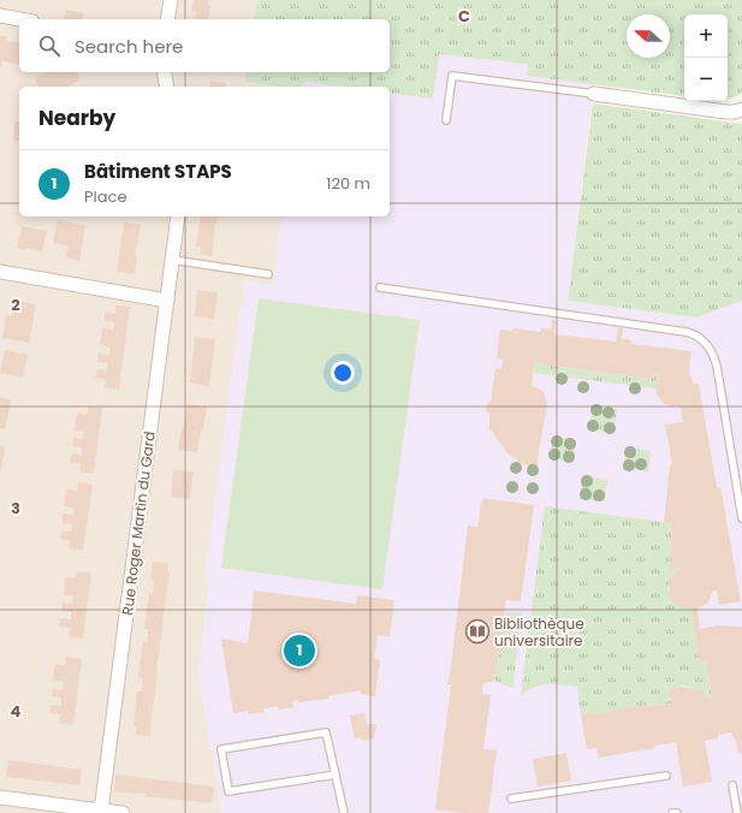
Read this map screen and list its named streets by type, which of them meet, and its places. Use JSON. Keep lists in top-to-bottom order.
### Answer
{
  "streets": {
    "street": ["Rue Roger Martin du Gard"]
  },
  "places": {
    "library": ["Bibliothèque universitaire"]
  },
  "north": "left",
  "page": {
    "map_buttons": ["+", "−"],
    "search": "Search here",
    "heading": "Nearby",
    "list": [
      {
        "mark": "1",
        "name": "Bâtiment STAPS",
        "note": "Place",
        "value": "120 m"
      }
    ],
    "pins": "1"
  },
  "grid": {
    "columns": ["C"],
    "rows": ["2", "3", "4"]
  }
}
